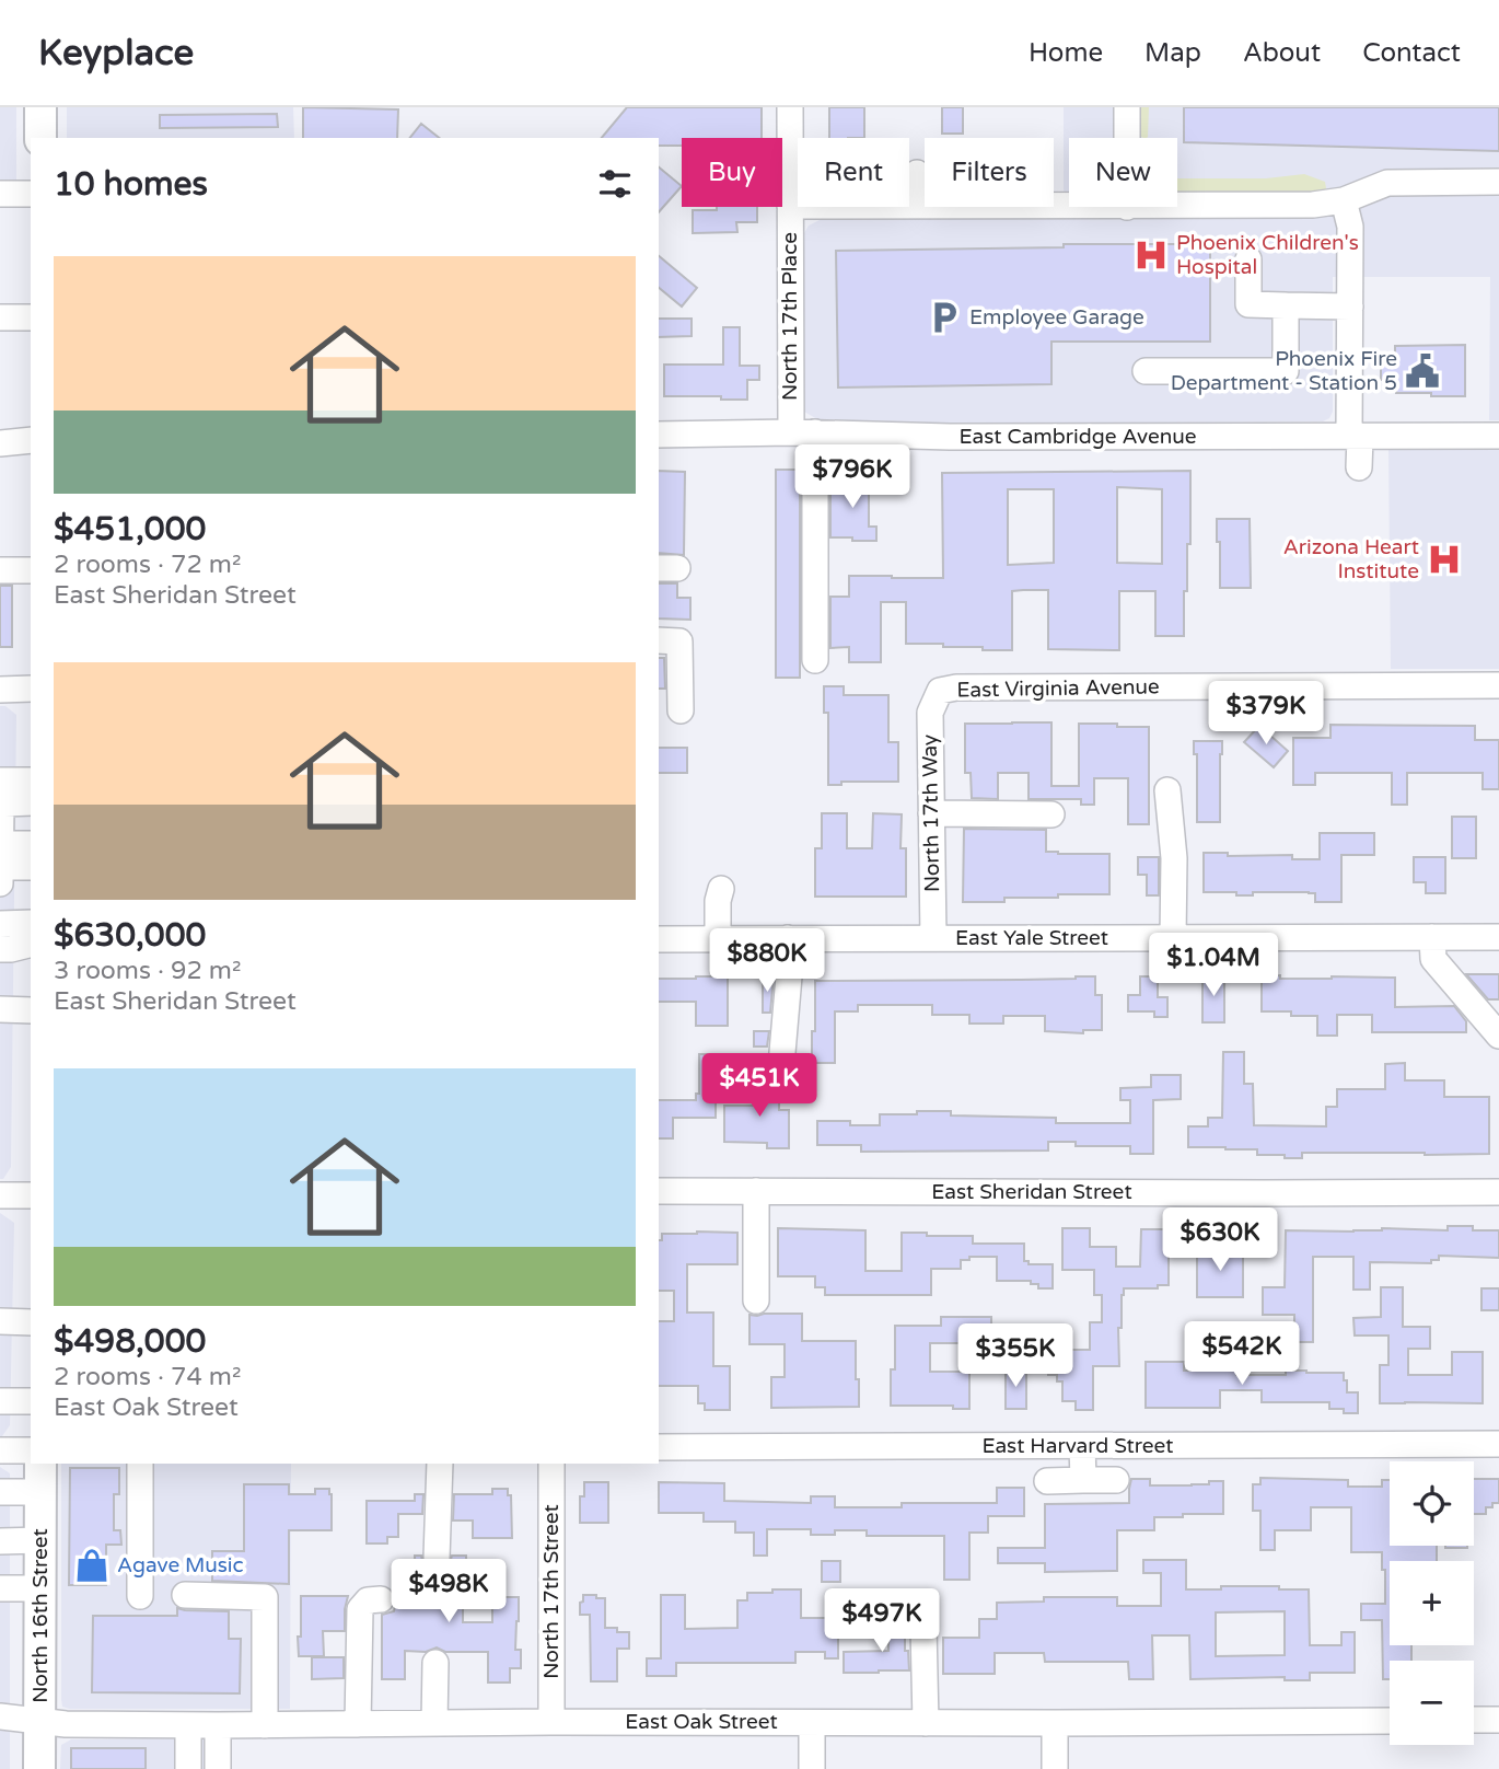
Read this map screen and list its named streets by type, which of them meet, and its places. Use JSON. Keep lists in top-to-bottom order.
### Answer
{
  "streets": {
    "main road": ["North 16th Street"],
    "street": [
      "North 17th Place",
      "East Cambridge Avenue",
      "East Virginia Avenue",
      "North 17th Way",
      "East Yale Street",
      "East Sheridan Street",
      "East Harvard Street",
      "North 17th Street",
      "East Oak Street"
    ]
  },
  "crossings": [
    ["North 17th Place", "East Cambridge Avenue"],
    ["East Virginia Avenue", "North 17th Way"],
    ["North 17th Way", "East Yale Street"],
    ["North 17th Street", "East Oak Street"],
    ["North 16th Street", "East Oak Street"]
  ],
  "places": {
    "hospital": ["Phoenix Children's Hospital", "Arizona Heart Institute"],
    "parking": ["Employee Garage"],
    "public building": ["Phoenix Fire Department - Station 5"],
    "shop": ["Agave Music"]
  },
  "page": {
    "header": "Keyplace",
    "nav": [
      "Home",
      "Map",
      "About",
      "Contact"
    ],
    "chip": [
      "Buy",
      "Rent",
      "Filters",
      "New"
    ],
    "heading": "10 homes",
    "list": [
      {
        "name": "$451,000",
        "note": "2 rooms · 72 m² · East Sheridan Street"
      },
      {
        "name": "$630,000",
        "note": "3 rooms · 92 m² · East Sheridan Street"
      },
      {
        "name": "$498,000",
        "note": "2 rooms · 74 m² · East Oak Street"
      }
    ],
    "price": [
      "$796K",
      "$379K",
      "$880K",
      "$1.04M",
      "$451K",
      "$630K",
      "$542K",
      "$355K",
      "$498K",
      "$497K"
    ],
    "map_buttons": ["+", "−"]
  }
}
